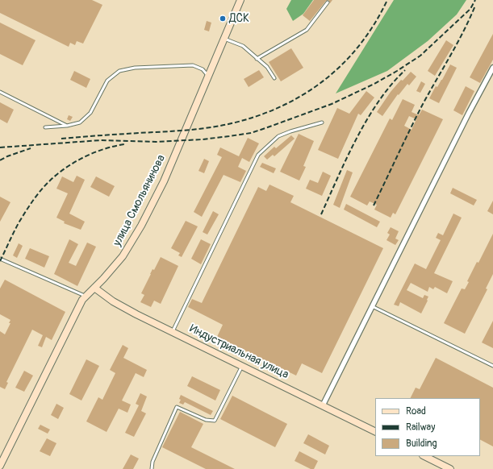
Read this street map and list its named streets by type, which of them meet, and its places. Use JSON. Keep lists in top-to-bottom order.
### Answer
{
  "streets": {
    "street": ["улица Смольянинова", "Индустриальная улица"]
  },
  "crossings": [
    ["улица Смольянинова", "Индустриальная улица"]
  ],
  "places": ["ДСК"],
  "legend": ["Road", "Railway", "Building"]
}
